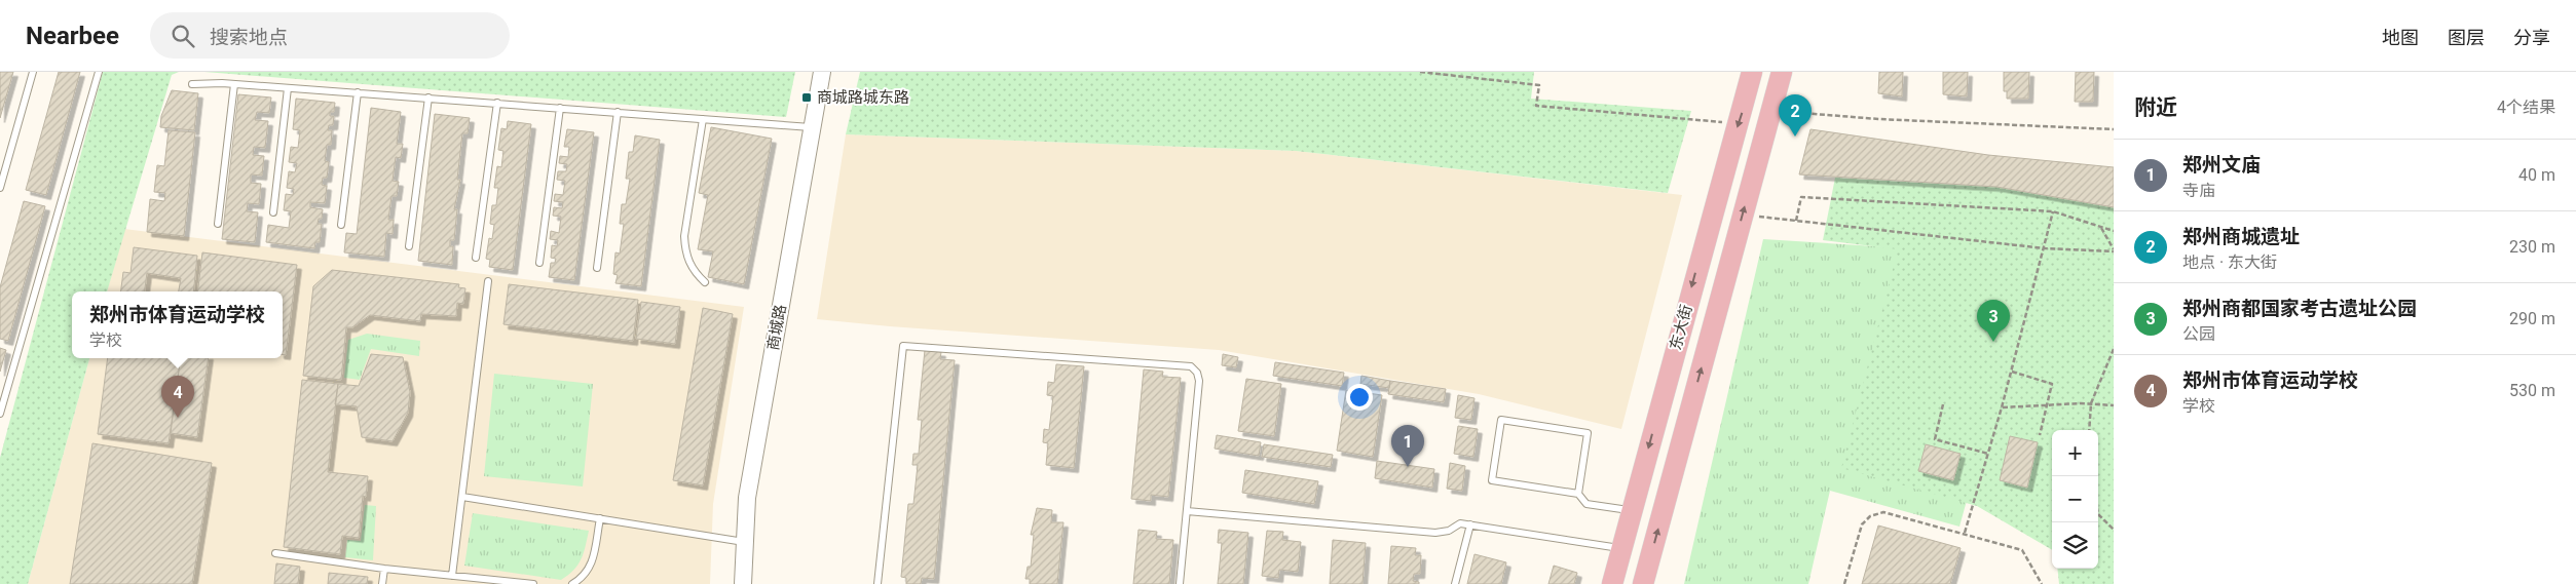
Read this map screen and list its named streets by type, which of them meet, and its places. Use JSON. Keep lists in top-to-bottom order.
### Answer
{
  "streets": {
    "main road": ["东大街"],
    "street": ["商城路"]
  },
  "places": {
    "transit": ["商城路城东路"]
  },
  "page": {
    "header": "Nearbee",
    "search": "搜索地点",
    "nav": ["地图", "图层", "分享"],
    "heading": ["附近", "4个结果"],
    "pins": [
      "2",
      "3",
      "4",
      "1"
    ],
    "list": [
      {
        "mark": "1",
        "name": "郑州文庙",
        "note": "寺庙",
        "value": "40 m"
      },
      {
        "mark": "2",
        "name": "郑州商城遗址",
        "note": "地点 · 东大街",
        "value": "230 m"
      },
      {
        "mark": "3",
        "name": "郑州商都国家考古遗址公园",
        "note": "公园",
        "value": "290 m"
      },
      {
        "mark": "4",
        "name": "郑州市体育运动学校",
        "note": "学校",
        "value": "530 m"
      }
    ],
    "popup": ["郑州市体育运动学校", "学校"],
    "map_buttons": ["+", "−"]
  }
}
